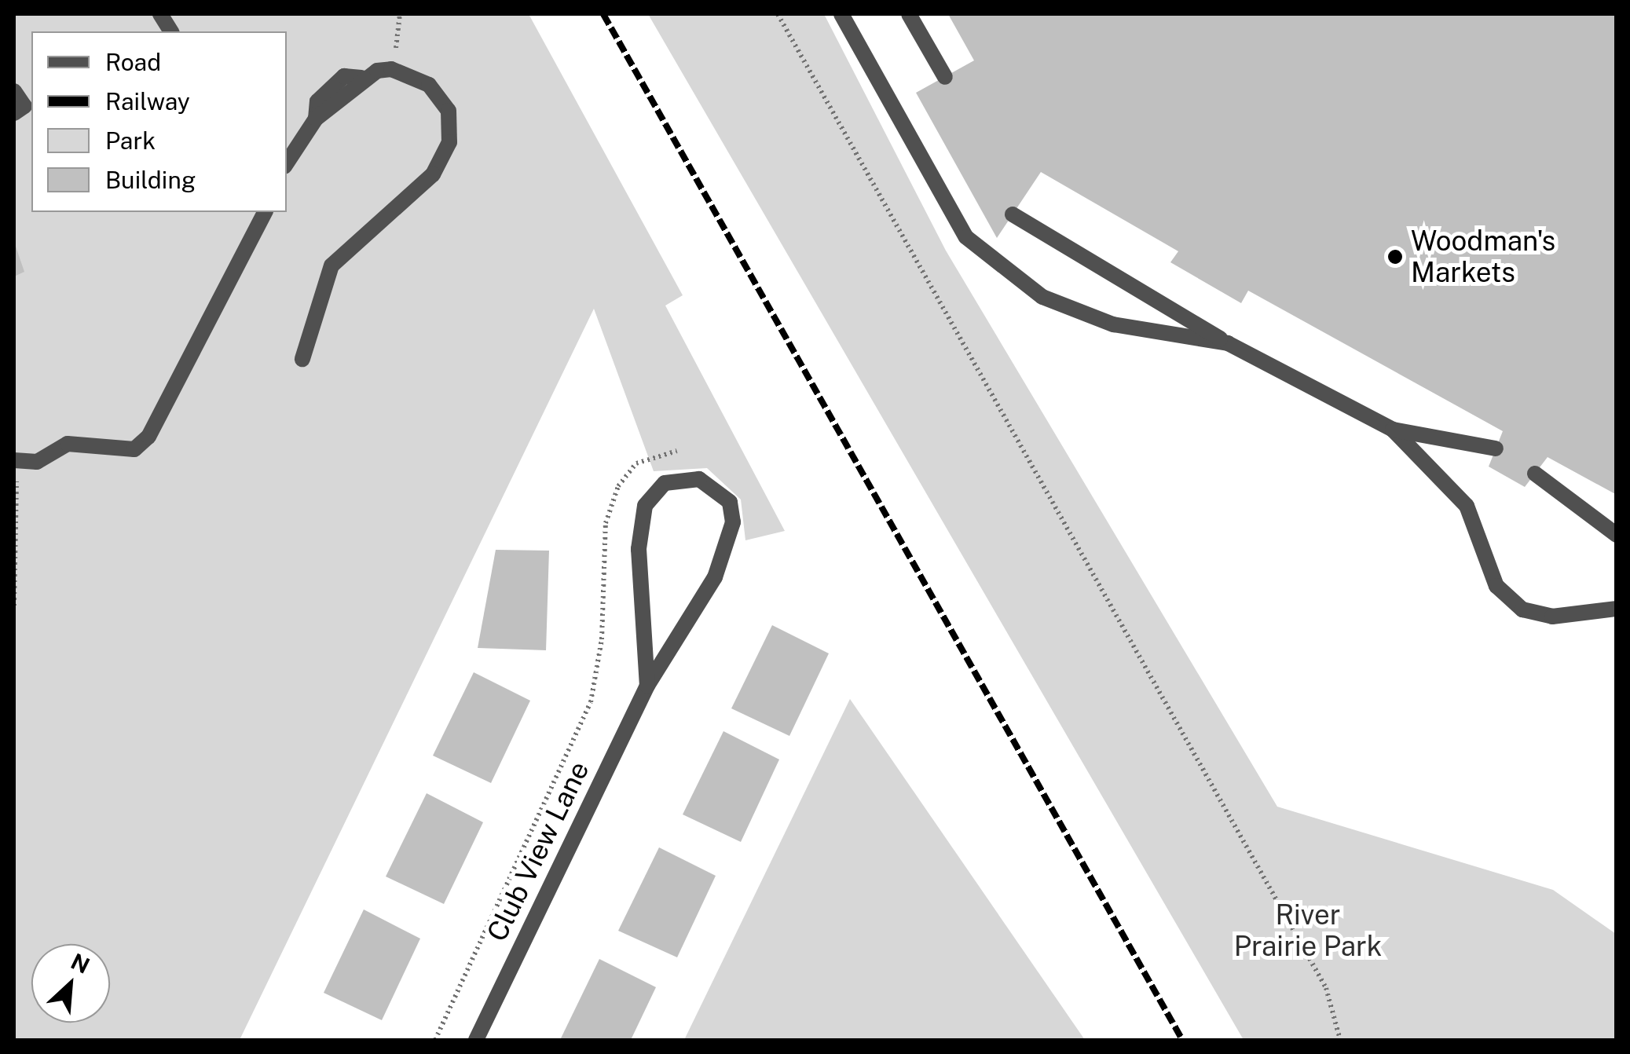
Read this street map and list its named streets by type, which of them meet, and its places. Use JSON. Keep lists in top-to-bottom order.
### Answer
{
  "streets": {
    "street": ["Club View Lane"]
  },
  "parks": ["River Prairie Park"],
  "places": ["Woodman's Markets"],
  "legend": [
    "Road",
    "Railway",
    "Park",
    "Building"
  ],
  "north": "top right"
}
